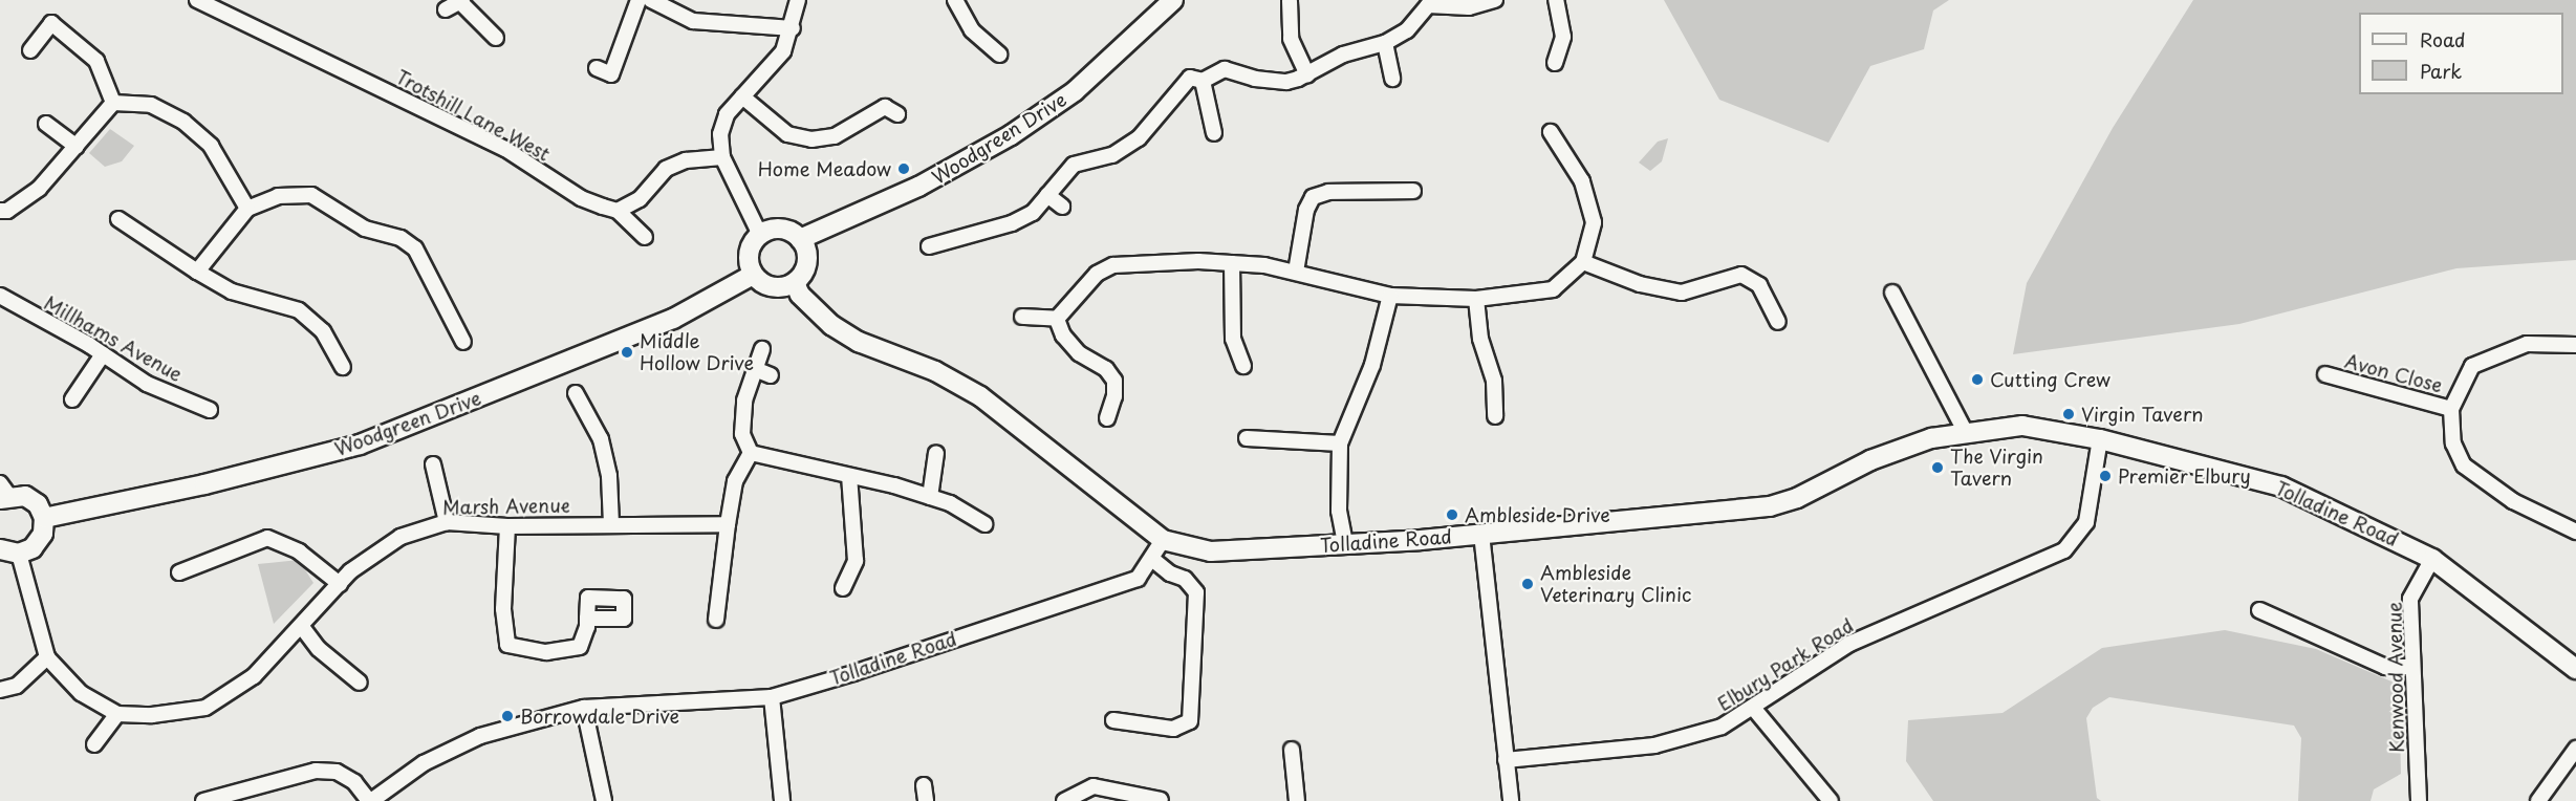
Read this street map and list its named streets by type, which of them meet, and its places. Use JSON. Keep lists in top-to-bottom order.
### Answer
{
  "streets": {
    "main road": ["Woodgreen Drive", "Tolladine Road"],
    "street": [
      "Trotshill Lane West",
      "Millhams Avenue",
      "Avon Close",
      "Marsh Avenue",
      "Elbury Park Road",
      "Kenwood Avenue"
    ]
  },
  "crossings": [
    ["Tolladine Road", "Elbury Park Road"],
    ["Tolladine Road", "Kenwood Avenue"]
  ],
  "places": [
    "Home Meadow",
    "Middle Hollow Drive",
    "Cutting Crew",
    "Virgin Tavern",
    "The Virgin Tavern",
    "Premier Elbury",
    "Ambleside Drive",
    "Ambleside Veterinary Clinic",
    "Borrowdale Drive"
  ],
  "legend": ["Road", "Park"]
}
